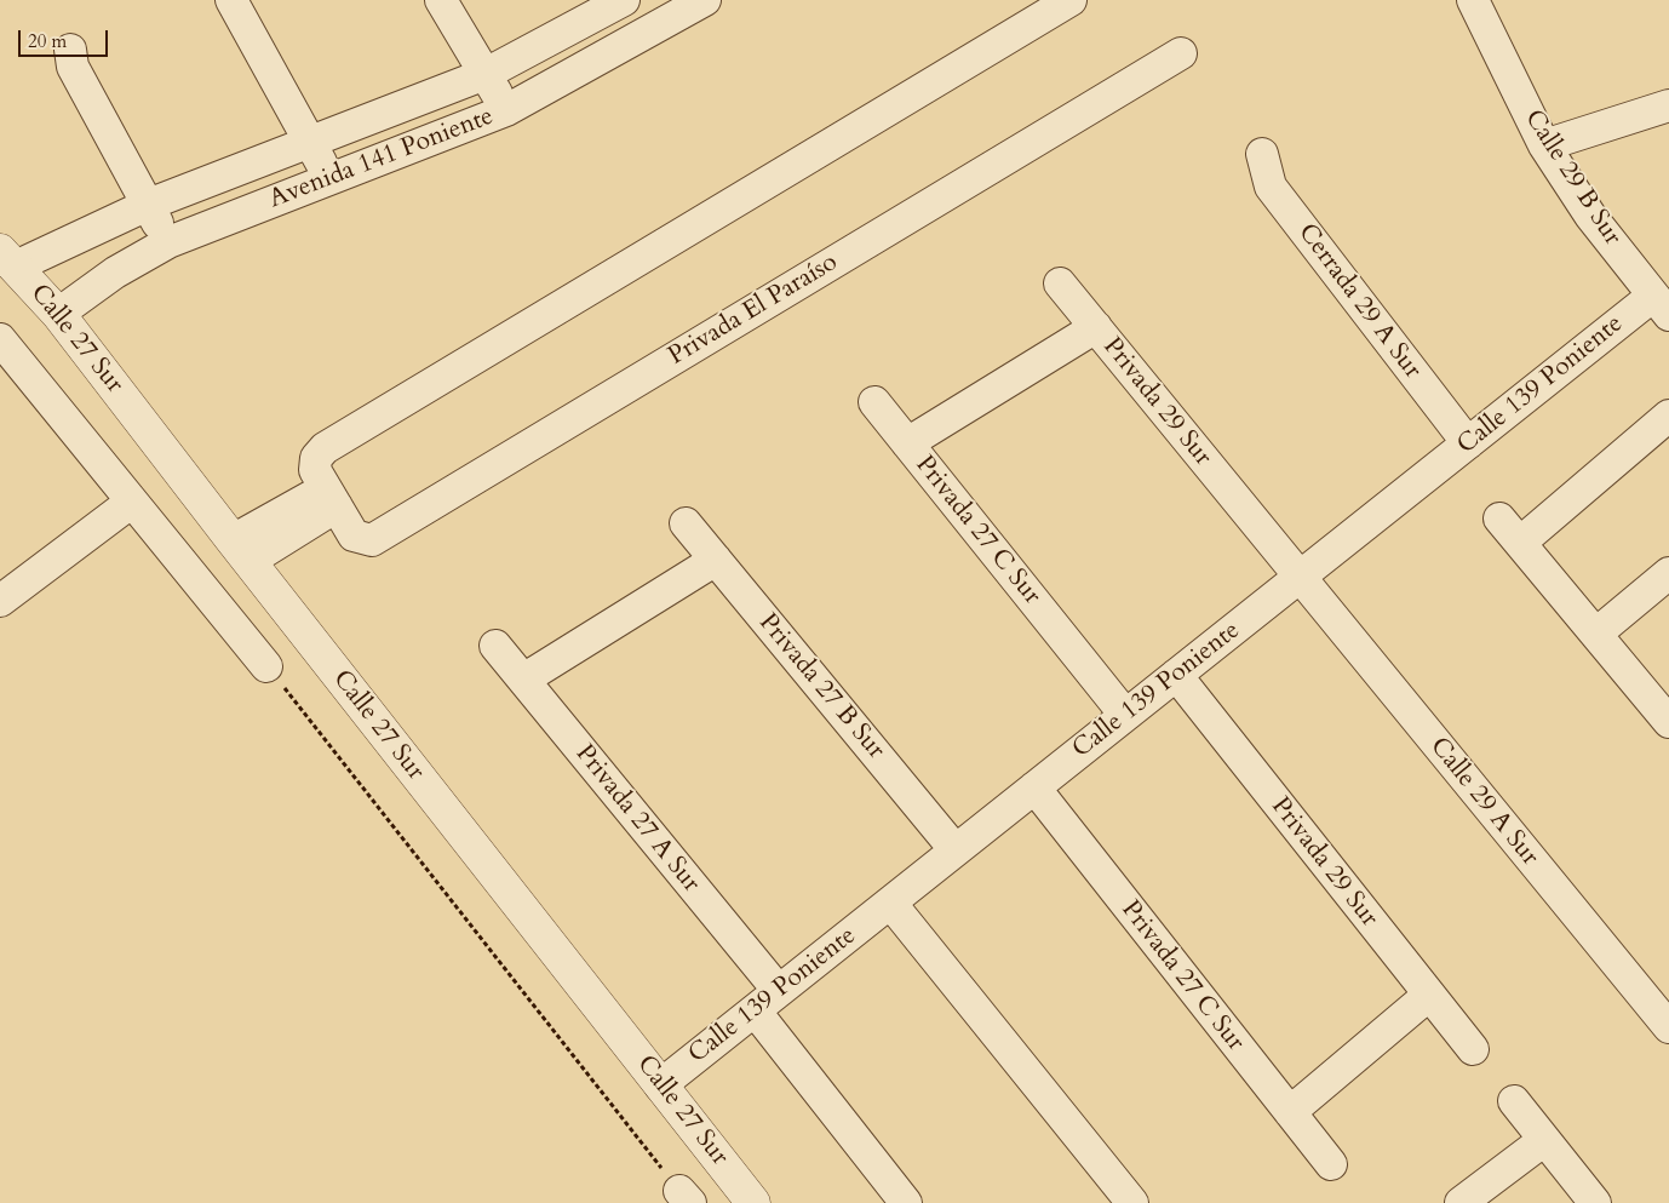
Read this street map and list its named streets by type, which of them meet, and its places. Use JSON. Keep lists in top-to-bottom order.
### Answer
{
  "streets": {
    "street": [
      "Avenida 141 Poniente",
      "Calle 29 B Sur",
      "Cerrada 29 A Sur",
      "Privada El Paraíso",
      "Calle 27 Sur",
      "Calle 139 Poniente",
      "Privada 29 Sur",
      "Privada 27 C Sur",
      "Privada 27 B Sur",
      "Calle 29 A Sur",
      "Privada 27 A Sur"
    ]
  },
  "crossings": [
    ["Avenida 141 Poniente", "Calle 27 Sur"],
    ["Calle 29 B Sur", "Calle 139 Poniente"],
    ["Cerrada 29 A Sur", "Calle 139 Poniente"],
    ["Calle 27 Sur", "Calle 139 Poniente"],
    ["Calle 139 Poniente", "Privada 29 Sur"],
    ["Calle 139 Poniente", "Privada 27 C Sur"],
    ["Calle 139 Poniente", "Privada 27 B Sur"],
    ["Calle 139 Poniente", "Calle 29 A Sur"],
    ["Calle 139 Poniente", "Privada 27 A Sur"],
    ["Privada 29 Sur", "Calle 29 A Sur"]
  ],
  "scale_bar": "20 m"
}
